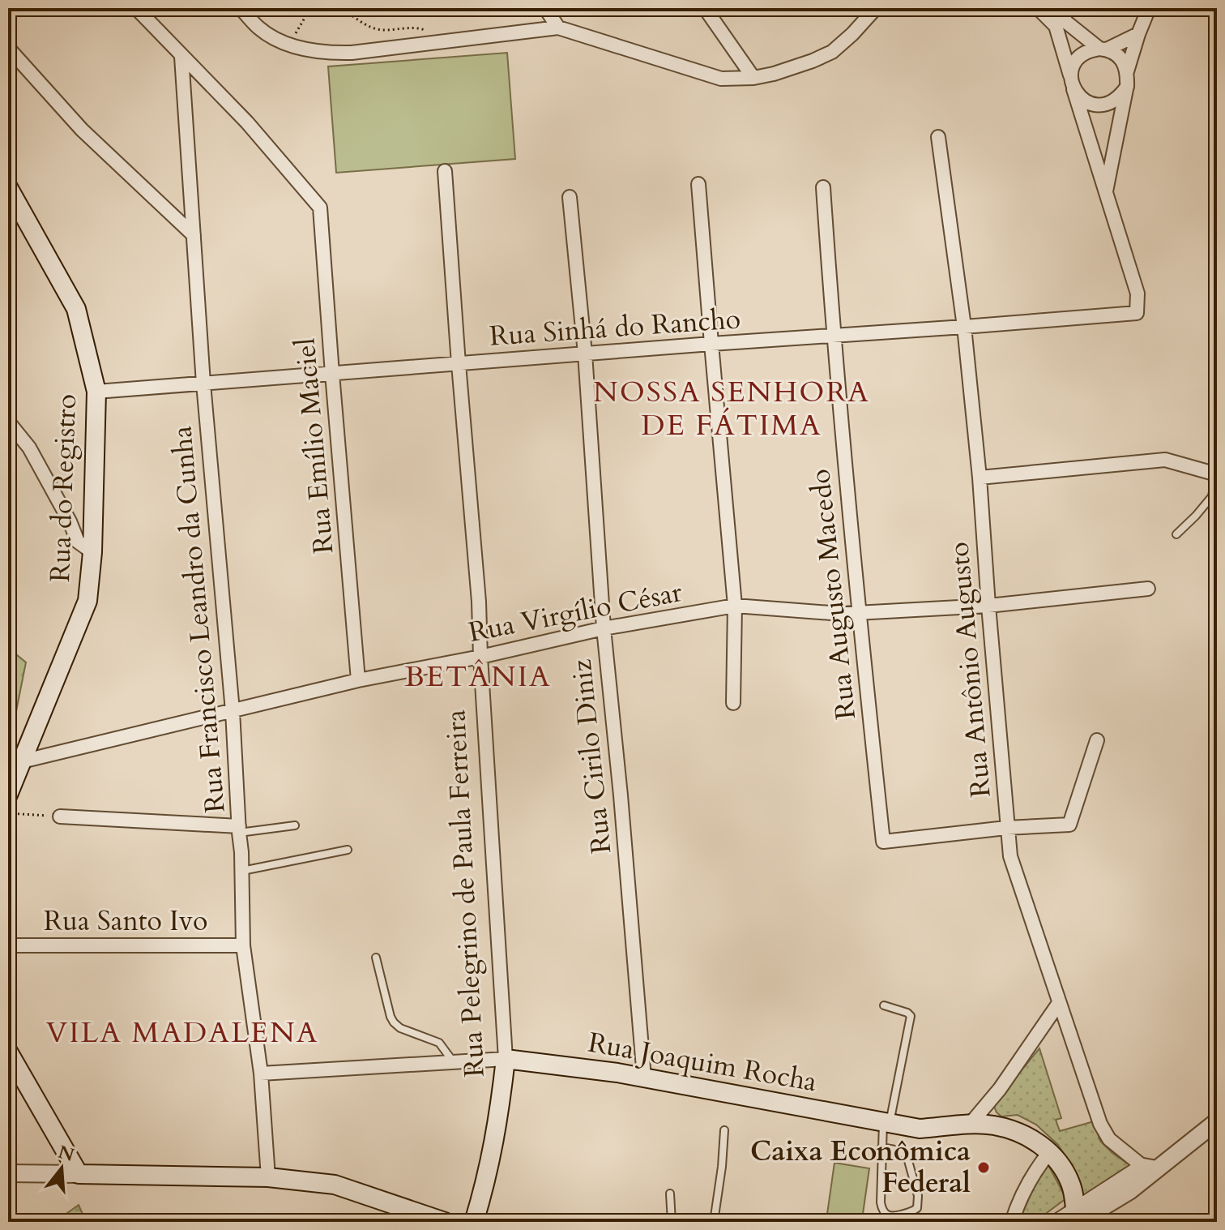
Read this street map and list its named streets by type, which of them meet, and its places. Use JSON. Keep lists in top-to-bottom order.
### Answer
{
  "streets": {
    "main road": ["Rua do Registro", "Rua Pelegrino de Paula Ferreira", "Rua Joaquim Rocha"],
    "street": [
      "Rua Sinhá do Rancho",
      "Rua Emílio Maciel",
      "Rua Augusto Macedo",
      "Rua Virgílio César",
      "Rua Francisco Leandro da Cunha",
      "Rua Antônio Augusto",
      "Rua Cirilo Diniz",
      "Rua Santo Ivo"
    ]
  },
  "crossings": [
    ["Rua Sinhá do Rancho", "Rua Emílio Maciel"],
    ["Rua Sinhá do Rancho", "Rua do Registro"],
    ["Rua Sinhá do Rancho", "Rua Augusto Macedo"],
    ["Rua Sinhá do Rancho", "Rua Francisco Leandro da Cunha"],
    ["Rua Sinhá do Rancho", "Rua Antônio Augusto"],
    ["Rua Sinhá do Rancho", "Rua Cirilo Diniz"],
    ["Rua Sinhá do Rancho", "Rua Pelegrino de Paula Ferreira"],
    ["Rua Emílio Maciel", "Rua Virgílio César"],
    ["Rua Emílio Maciel", "Rua Francisco Leandro da Cunha"],
    ["Rua do Registro", "Rua Virgílio César"],
    ["Rua Augusto Macedo", "Rua Virgílio César"],
    ["Rua Augusto Macedo", "Rua Antônio Augusto"],
    ["Rua Virgílio César", "Rua Francisco Leandro da Cunha"],
    ["Rua Virgílio César", "Rua Antônio Augusto"],
    ["Rua Virgílio César", "Rua Cirilo Diniz"],
    ["Rua Virgílio César", "Rua Pelegrino de Paula Ferreira"],
    ["Rua Francisco Leandro da Cunha", "Rua Santo Ivo"],
    ["Rua Francisco Leandro da Cunha", "Rua Joaquim Rocha"],
    ["Rua Cirilo Diniz", "Rua Joaquim Rocha"],
    ["Rua Pelegrino de Paula Ferreira", "Rua Joaquim Rocha"]
  ],
  "districts": ["NOSSA SENHORA DE FÁTIMA", "BETÂNIA", "VILA MADALENA"],
  "places": ["Caixa Econômica Federal"],
  "north": "top"
}
